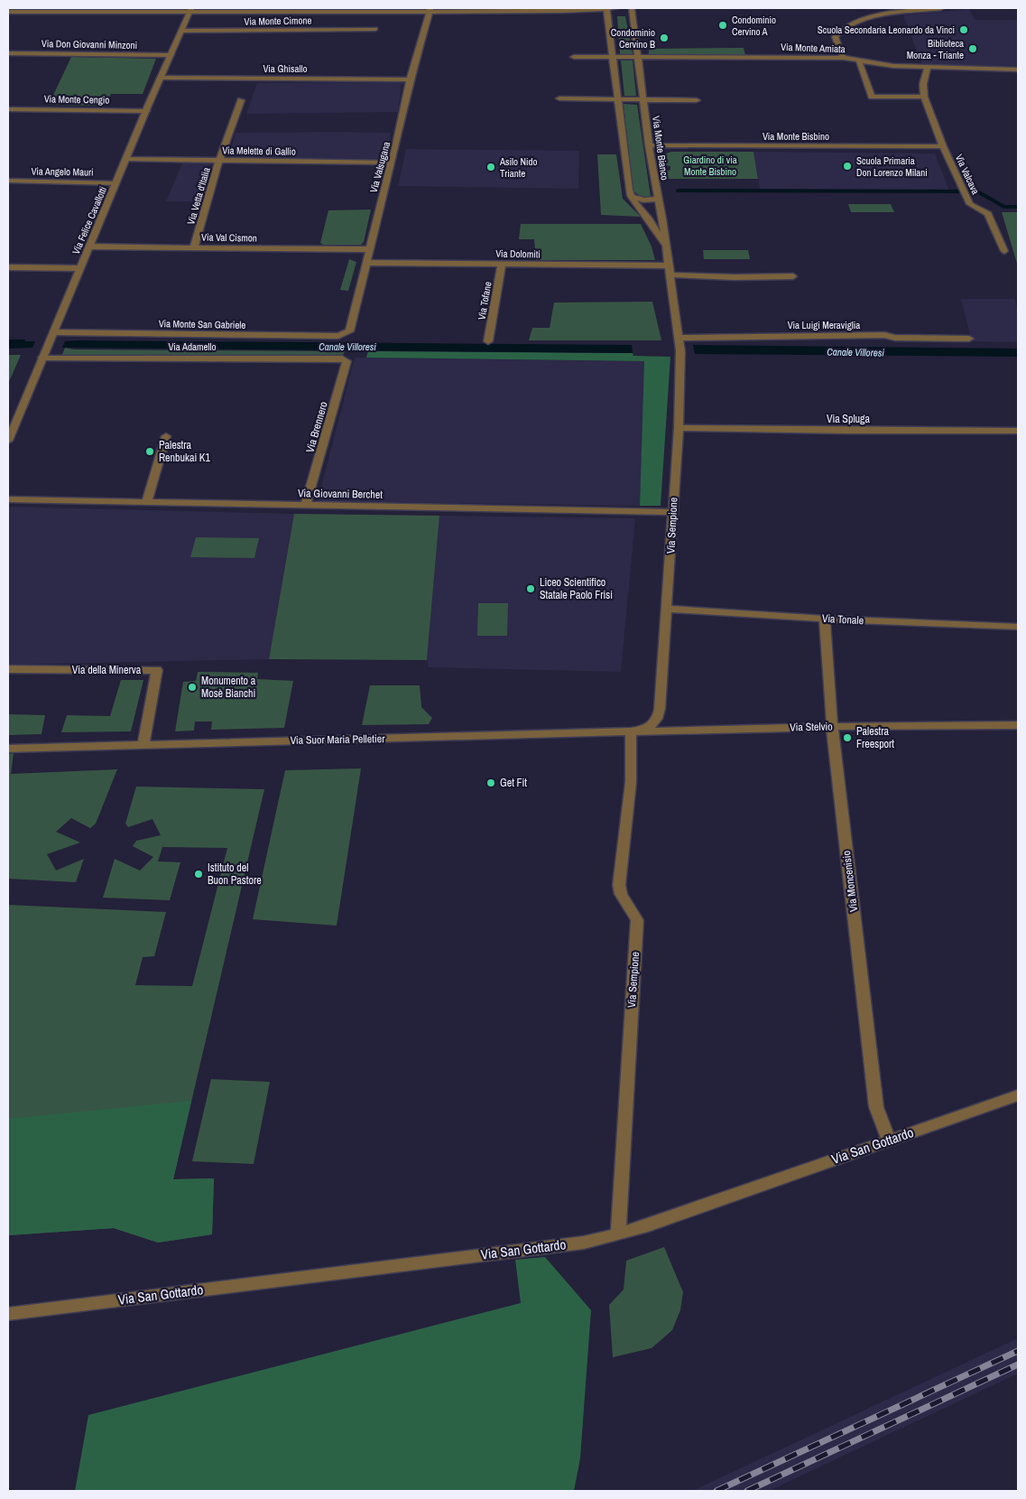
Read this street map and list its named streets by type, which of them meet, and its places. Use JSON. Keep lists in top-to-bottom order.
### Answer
{
  "streets": {
    "street": [
      "Via Monte Cimone",
      "Via Don Giovanni Minzoni",
      "Via Monte Amiata",
      "Via Ghisallo",
      "Via Monte Cengio",
      "Via Monte Bisbino",
      "Via Monte Bianco",
      "Via Melette di Gallio",
      "Via Valsugana",
      "Via Angelo Mauri",
      "Via Valcava",
      "Via Vetta d'Italia",
      "Via Felice Cavallotti",
      "Via Val Cismon",
      "Via Dolomiti",
      "Via Tofane",
      "Via Monte San Gabriele",
      "Via Luigi Meraviglia",
      "Via Adamello",
      "Via Spluga",
      "Via Brennero",
      "Via Giovanni Berchet",
      "Via Sempione",
      "Via Tonale",
      "Via della Minerva",
      "Via Stelvio",
      "Via Suor Maria Pelletier",
      "Via Moncenisio",
      "Via San Gottardo"
    ]
  },
  "crossings": [
    ["Via Monte Cimone", "Via Felice Cavallotti"],
    ["Via Don Giovanni Minzoni", "Via Felice Cavallotti"],
    ["Via Monte Amiata", "Via Monte Bianco"],
    ["Via Monte Amiata", "Via Valcava"],
    ["Via Ghisallo", "Via Valsugana"],
    ["Via Ghisallo", "Via Felice Cavallotti"],
    ["Via Monte Cengio", "Via Felice Cavallotti"],
    ["Via Monte Bisbino", "Via Monte Bianco"],
    ["Via Monte Bisbino", "Via Valcava"],
    ["Via Monte Bianco", "Via Dolomiti"],
    ["Via Monte Bianco", "Via Luigi Meraviglia"],
    ["Via Monte Bianco", "Via Sempione"],
    ["Via Melette di Gallio", "Via Valsugana"],
    ["Via Melette di Gallio", "Via Vetta d'Italia"],
    ["Via Melette di Gallio", "Via Felice Cavallotti"],
    ["Via Valsugana", "Via Val Cismon"],
    ["Via Valsugana", "Via Dolomiti"],
    ["Via Valsugana", "Via Monte San Gabriele"],
    ["Via Angelo Mauri", "Via Felice Cavallotti"],
    ["Via Vetta d'Italia", "Via Val Cismon"],
    ["Via Felice Cavallotti", "Via Val Cismon"],
    ["Via Felice Cavallotti", "Via Monte San Gabriele"],
    ["Via Felice Cavallotti", "Via Adamello"],
    ["Via Dolomiti", "Via Tofane"],
    ["Via Luigi Meraviglia", "Via Sempione"],
    ["Via Adamello", "Via Brennero"],
    ["Via Spluga", "Via Sempione"],
    ["Via Brennero", "Via Giovanni Berchet"],
    ["Via Giovanni Berchet", "Via Sempione"],
    ["Via Sempione", "Via Tonale"],
    ["Via Sempione", "Via Stelvio"],
    ["Via Sempione", "Via Suor Maria Pelletier"],
    ["Via Sempione", "Via San Gottardo"],
    ["Via Tonale", "Via Moncenisio"],
    ["Via della Minerva", "Via Suor Maria Pelletier"],
    ["Via Stelvio", "Via Suor Maria Pelletier"],
    ["Via Stelvio", "Via Moncenisio"],
    ["Via Moncenisio", "Via San Gottardo"]
  ],
  "water": ["Canale Villoresi"],
  "parks": ["Giardino di via Monte Bisbino"],
  "places": [
    "Condominio Cervino A",
    "Scuola Secondaria Leonardo da Vinci",
    "Condominio Cervino B",
    "Biblioteca Monza - Triante",
    "Scuola Primaria Don Lorenzo Milani",
    "Asilo Nido Triante",
    "Palestra Renbukai K1",
    "Liceo Scientifico Statale Paolo Frisi",
    "Monumento a Mosè Bianchi",
    "Palestra Freesport",
    "Get Fit",
    "Istituto del Buon Pastore"
  ]
}
